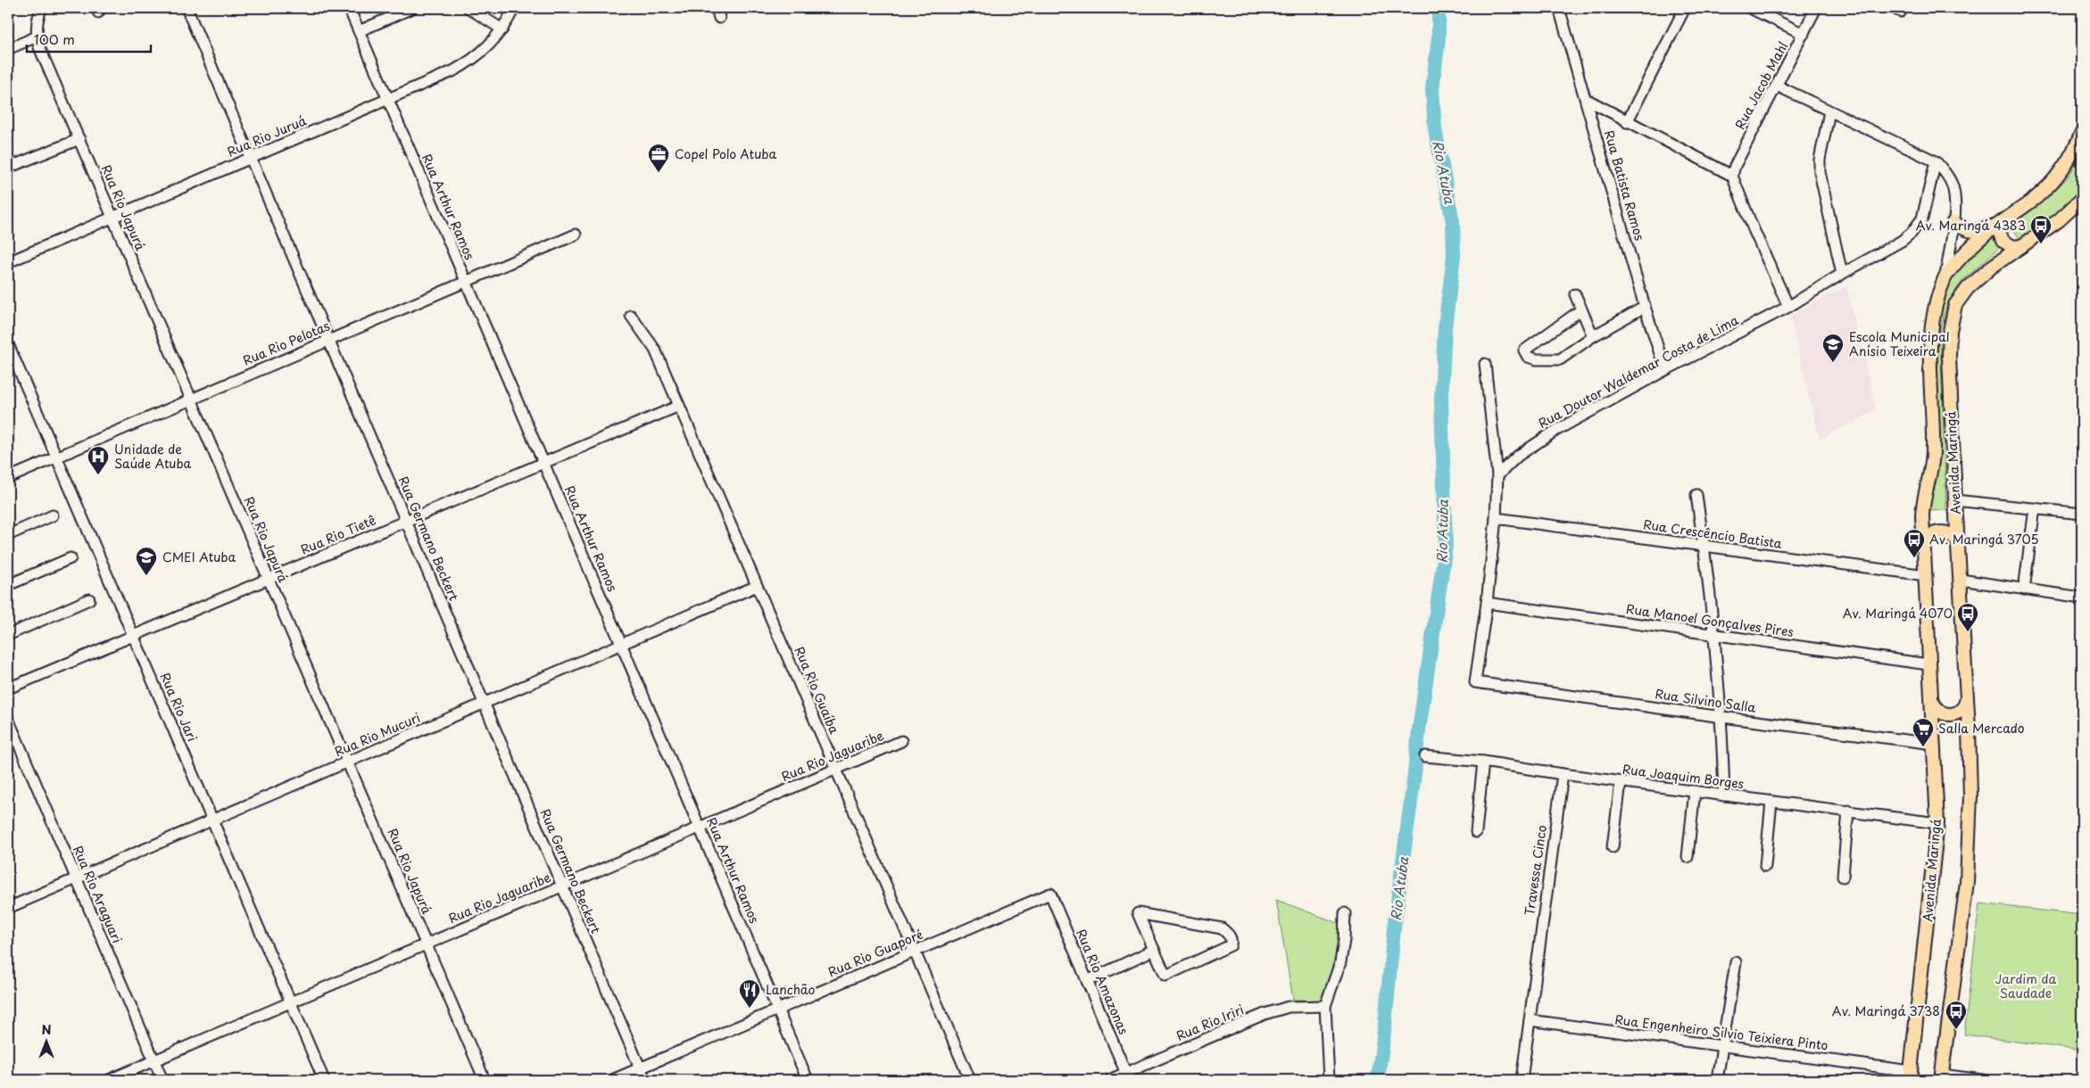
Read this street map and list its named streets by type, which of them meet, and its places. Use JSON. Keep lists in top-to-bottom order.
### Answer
{
  "streets": {
    "main road": ["Avenida Maringá"],
    "street": [
      "Rua Jacob Mahl",
      "Rua Rio Juruá",
      "Rua Batista Ramos",
      "Rua Arthur Ramos",
      "Rua Rio Japurá",
      "Rua Rio Pelotas",
      "Rua Doutor Waldemar Costa de Lima",
      "Rua Crescêncio Batista",
      "Rua Rio Tietê",
      "Rua Germano Beckert",
      "Rua Manoel Gonçalves Pires",
      "Rua Rio Guaíba",
      "Rua Silvino Salla",
      "Rua Rio Jari",
      "Rua Rio Mucuri",
      "Rua Rio Jaguaribe",
      "Rua Joaquim Borges",
      "Travessa Cinco",
      "Rua Rio Araguari",
      "Rua Rio Guaporé",
      "Rua Rio Amazonas",
      "Rua Rio Iriri",
      "Rua Engenheiro Silvio Teixiera Pinto"
    ]
  },
  "crossings": [
    ["Rua Rio Juruá", "Rua Arthur Ramos"],
    ["Rua Rio Juruá", "Rua Rio Japurá"],
    ["Rua Rio Juruá", "Rua Germano Beckert"],
    ["Rua Batista Ramos", "Rua Doutor Waldemar Costa de Lima"],
    ["Rua Arthur Ramos", "Rua Rio Pelotas"],
    ["Rua Arthur Ramos", "Rua Rio Tietê"],
    ["Rua Arthur Ramos", "Rua Rio Mucuri"],
    ["Rua Arthur Ramos", "Rua Rio Jaguaribe"],
    ["Rua Arthur Ramos", "Rua Rio Guaporé"],
    ["Rua Rio Japurá", "Rua Rio Pelotas"],
    ["Rua Rio Japurá", "Rua Rio Tietê"],
    ["Rua Rio Japurá", "Rua Rio Mucuri"],
    ["Rua Rio Japurá", "Rua Rio Jaguaribe"],
    ["Rua Rio Pelotas", "Rua Germano Beckert"],
    ["Rua Rio Pelotas", "Rua Rio Jari"],
    ["Avenida Maringá", "Rua Crescêncio Batista"],
    ["Avenida Maringá", "Rua Manoel Gonçalves Pires"],
    ["Avenida Maringá", "Rua Silvino Salla"],
    ["Avenida Maringá", "Rua Joaquim Borges"],
    ["Avenida Maringá", "Rua Engenheiro Silvio Teixiera Pinto"],
    ["Rua Rio Tietê", "Rua Germano Beckert"],
    ["Rua Rio Tietê", "Rua Rio Guaíba"],
    ["Rua Rio Tietê", "Rua Rio Jari"],
    ["Rua Germano Beckert", "Rua Rio Mucuri"],
    ["Rua Germano Beckert", "Rua Rio Jaguaribe"],
    ["Rua Germano Beckert", "Rua Rio Guaporé"],
    ["Rua Manoel Gonçalves Pires", "Rua Silvino Salla"],
    ["Rua Rio Guaíba", "Rua Rio Mucuri"],
    ["Rua Rio Guaíba", "Rua Rio Jaguaribe"],
    ["Rua Rio Guaíba", "Rua Rio Guaporé"],
    ["Rua Rio Jari", "Rua Rio Mucuri"],
    ["Rua Rio Jari", "Rua Rio Jaguaribe"],
    ["Rua Rio Mucuri", "Rua Rio Araguari"],
    ["Rua Rio Jaguaribe", "Rua Rio Araguari"],
    ["Rua Joaquim Borges", "Travessa Cinco"],
    ["Travessa Cinco", "Rua Engenheiro Silvio Teixiera Pinto"],
    ["Rua Rio Guaporé", "Rua Rio Amazonas"],
    ["Rua Rio Amazonas", "Rua Rio Iriri"]
  ],
  "water": ["Rio Atuba"],
  "parks": ["Jardim da Saudade"],
  "places": {
    "office": ["Copel Polo Atuba"],
    "bus stop": [
      "Av. Maringá 4383",
      "Av. Maringá 3705",
      "Av. Maringá 4070",
      "Av. Maringá 3738"
    ],
    "school or university": ["Escola Municipal Anísio Teixeira", "CMEI Atuba"],
    "hospital": ["Unidade de Saúde Atuba"],
    "supermarket": ["Salla Mercado"],
    "restaurant": ["Lanchão"]
  },
  "scale_bar": "100 m",
  "north": "top"
}
